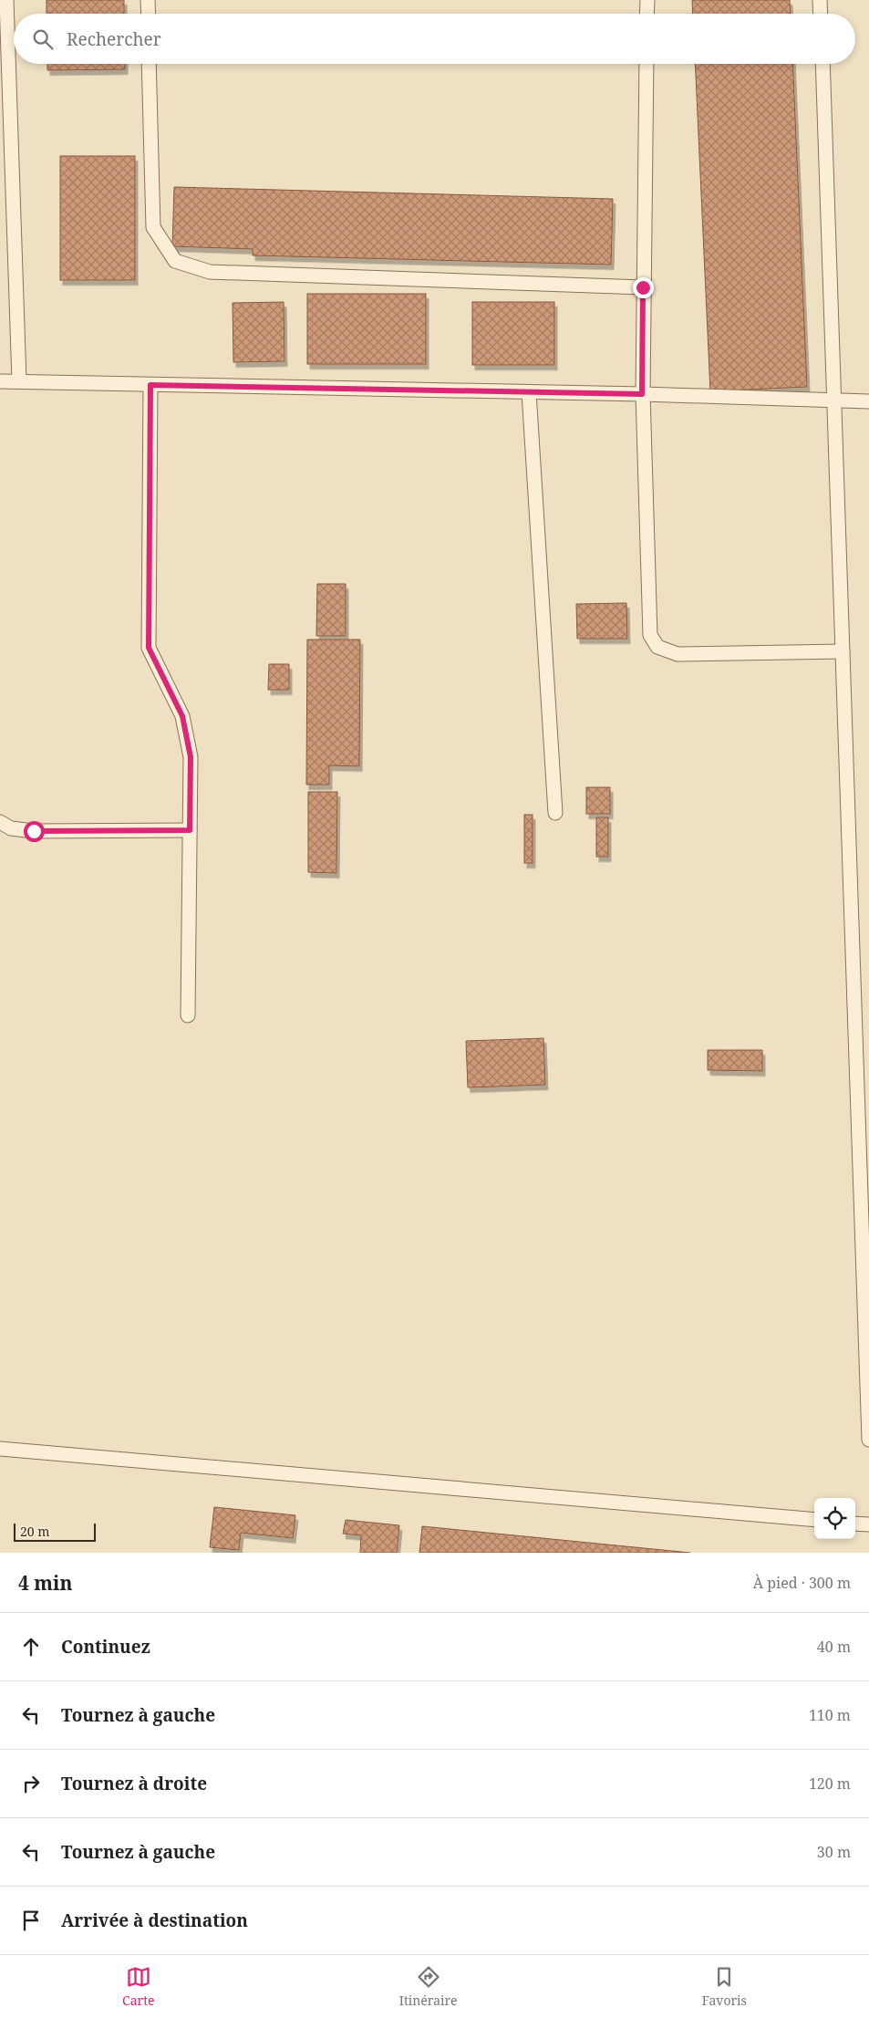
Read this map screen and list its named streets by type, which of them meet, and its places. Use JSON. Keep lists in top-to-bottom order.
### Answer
{
  "scale_bar": "20 m",
  "page": {
    "search": "Rechercher",
    "scale": "20 m",
    "heading": ["4 min", "À pied · 300 m"],
    "list": [
      ["Continuez", "40 m"],
      ["Tournez à gauche", "110 m"],
      ["Tournez à droite", "120 m"],
      ["Tournez à gauche", "30 m"],
      "Arrivée à destination"
    ],
    "nav": ["Carte", "Itinéraire", "Favoris"]
  }
}
